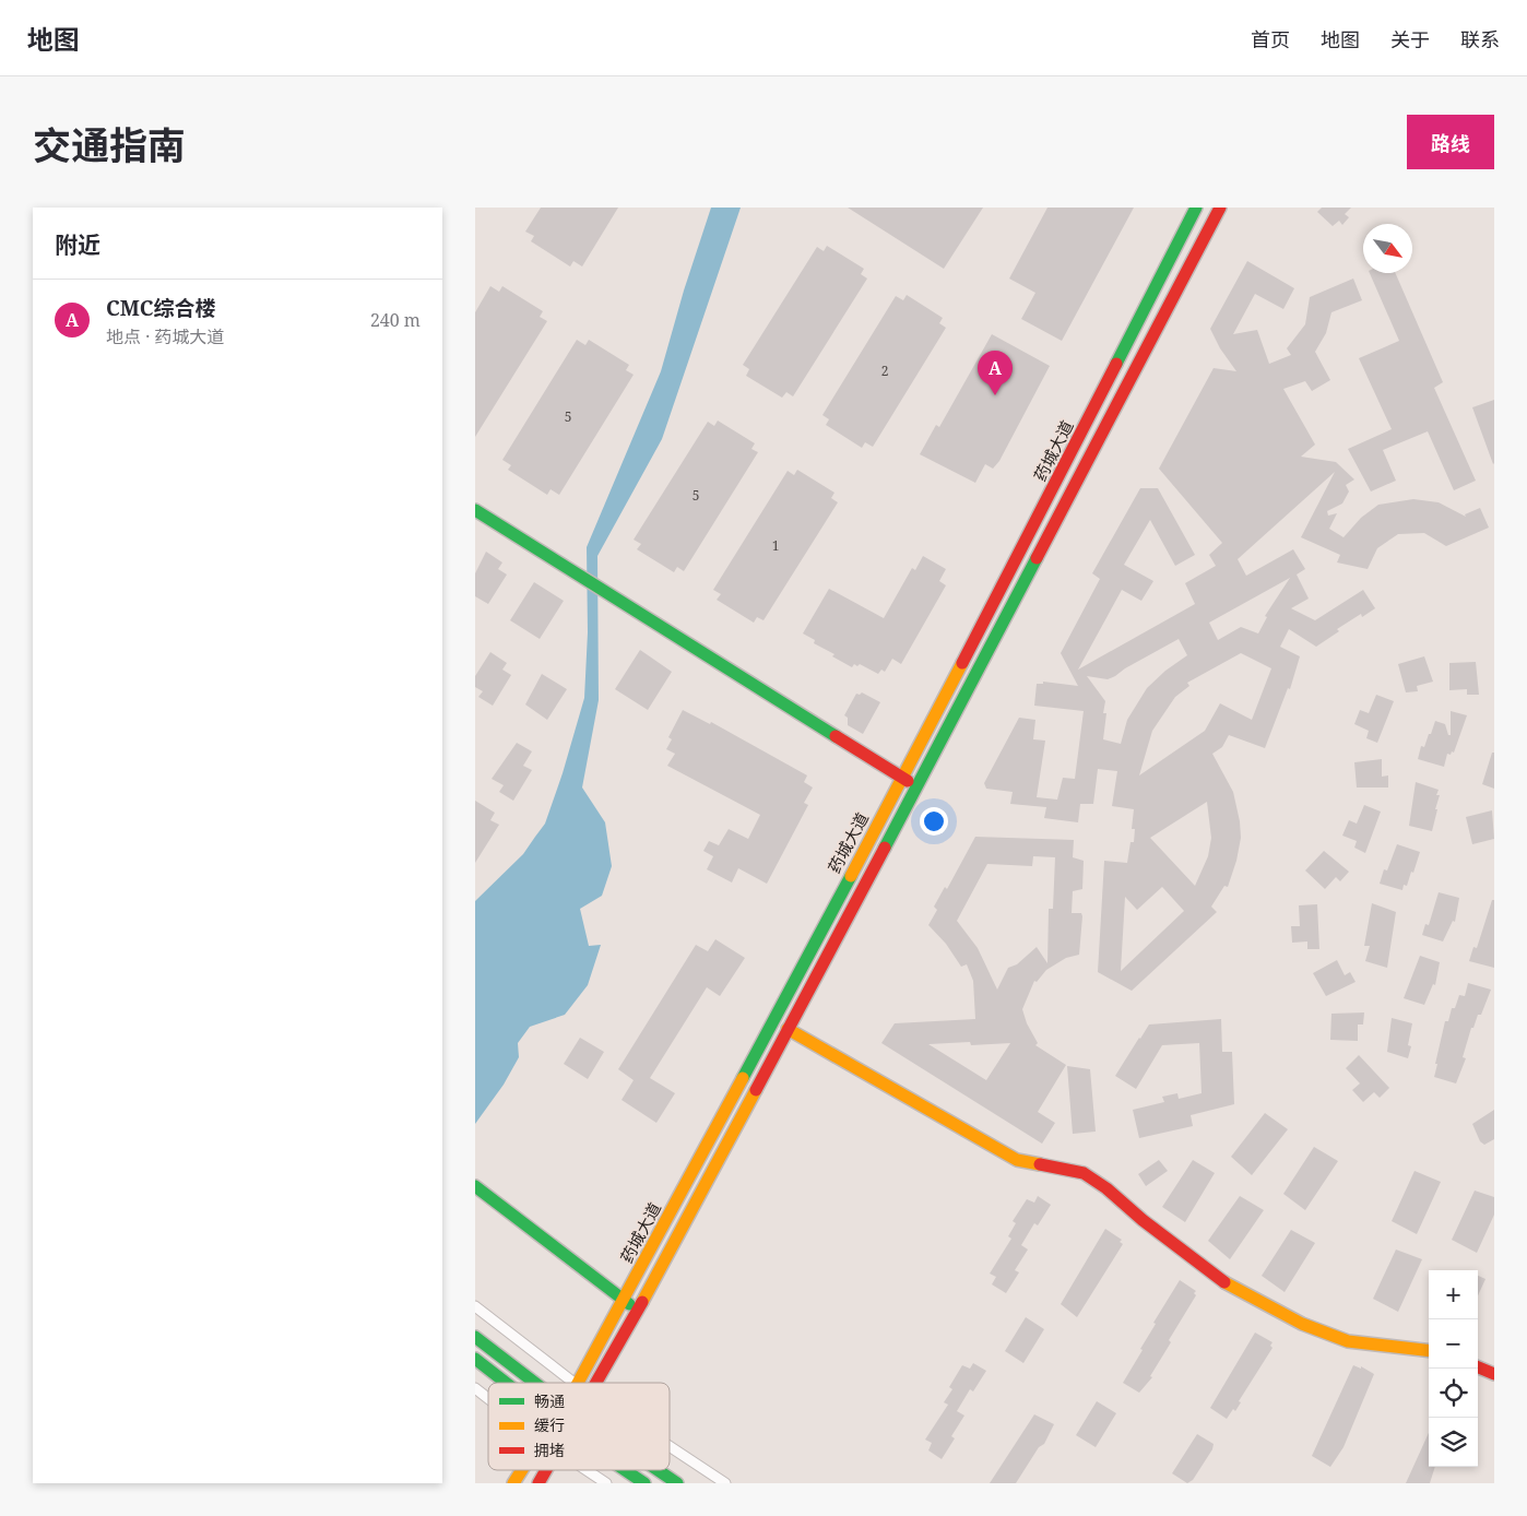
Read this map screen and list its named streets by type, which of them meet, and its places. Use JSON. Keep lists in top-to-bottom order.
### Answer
{
  "streets": {
    "main road": ["药城大道"]
  },
  "house_numbers": [
    "2",
    "5",
    "5",
    "1"
  ],
  "legend": ["畅通", "缓行", "拥堵"],
  "north": "bottom right",
  "page": {
    "header": "地图",
    "nav": [
      "首页",
      "地图",
      "关于",
      "联系"
    ],
    "title": "交通指南",
    "buttons": "路线",
    "heading": "附近",
    "list": [
      {
        "mark": "A",
        "name": "CMC综合楼",
        "note": "地点 · 药城大道",
        "value": "240 m"
      }
    ],
    "pins": "A",
    "map_buttons": ["+", "−"]
  }
}
